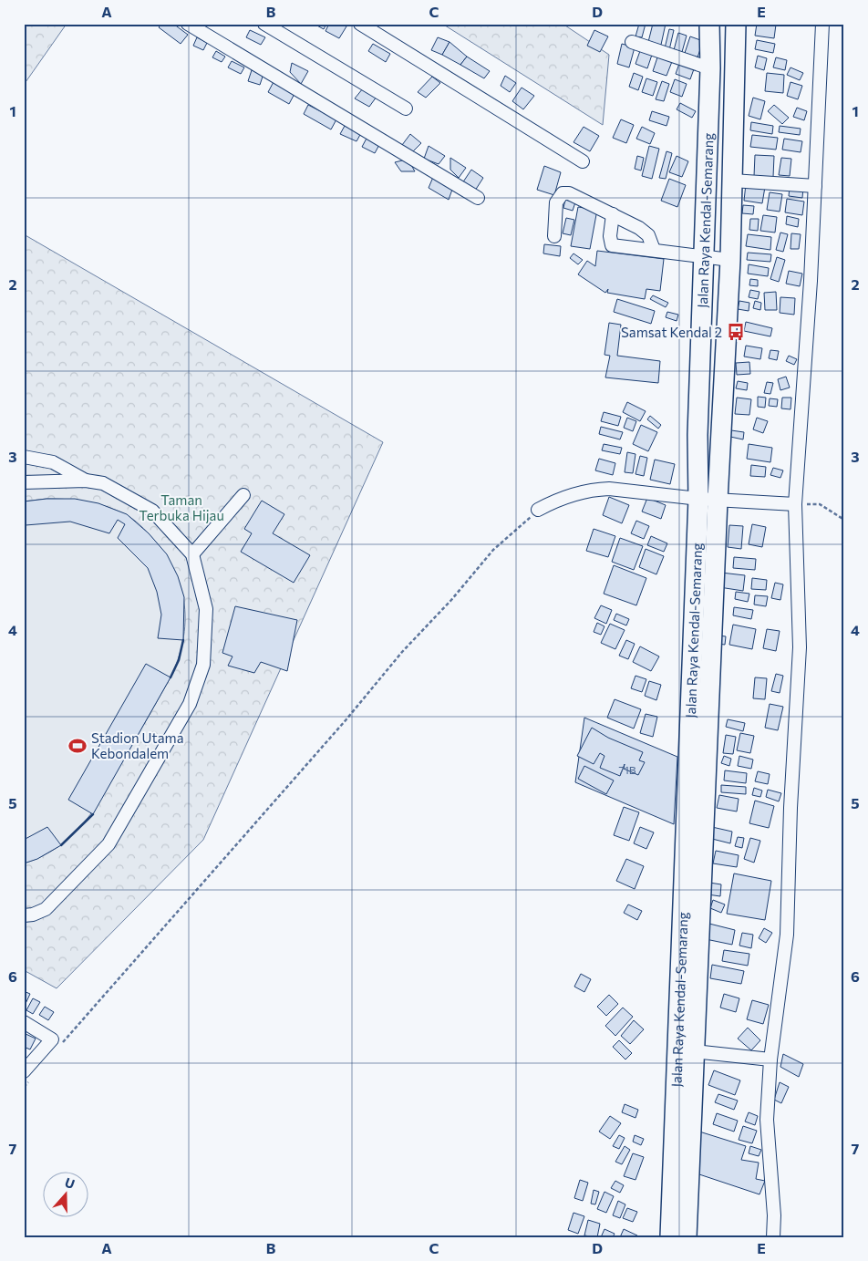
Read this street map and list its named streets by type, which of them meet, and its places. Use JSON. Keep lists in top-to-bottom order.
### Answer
{
  "streets": {
    "highway": ["Jalan Raya Kendal-Semarang"]
  },
  "parks": ["Taman Terbuka Hijau"],
  "places": {
    "bus stop": ["Samsat Kendal 2"],
    "sports": ["Stadion Utama Kebondalem"]
  },
  "house_numbers": ["71B"],
  "north": "top",
  "grid": {
    "columns": [
      "A",
      "B",
      "C",
      "D",
      "E"
    ],
    "rows": [
      "1",
      "2",
      "3",
      "4",
      "5",
      "6",
      "7"
    ]
  }
}
